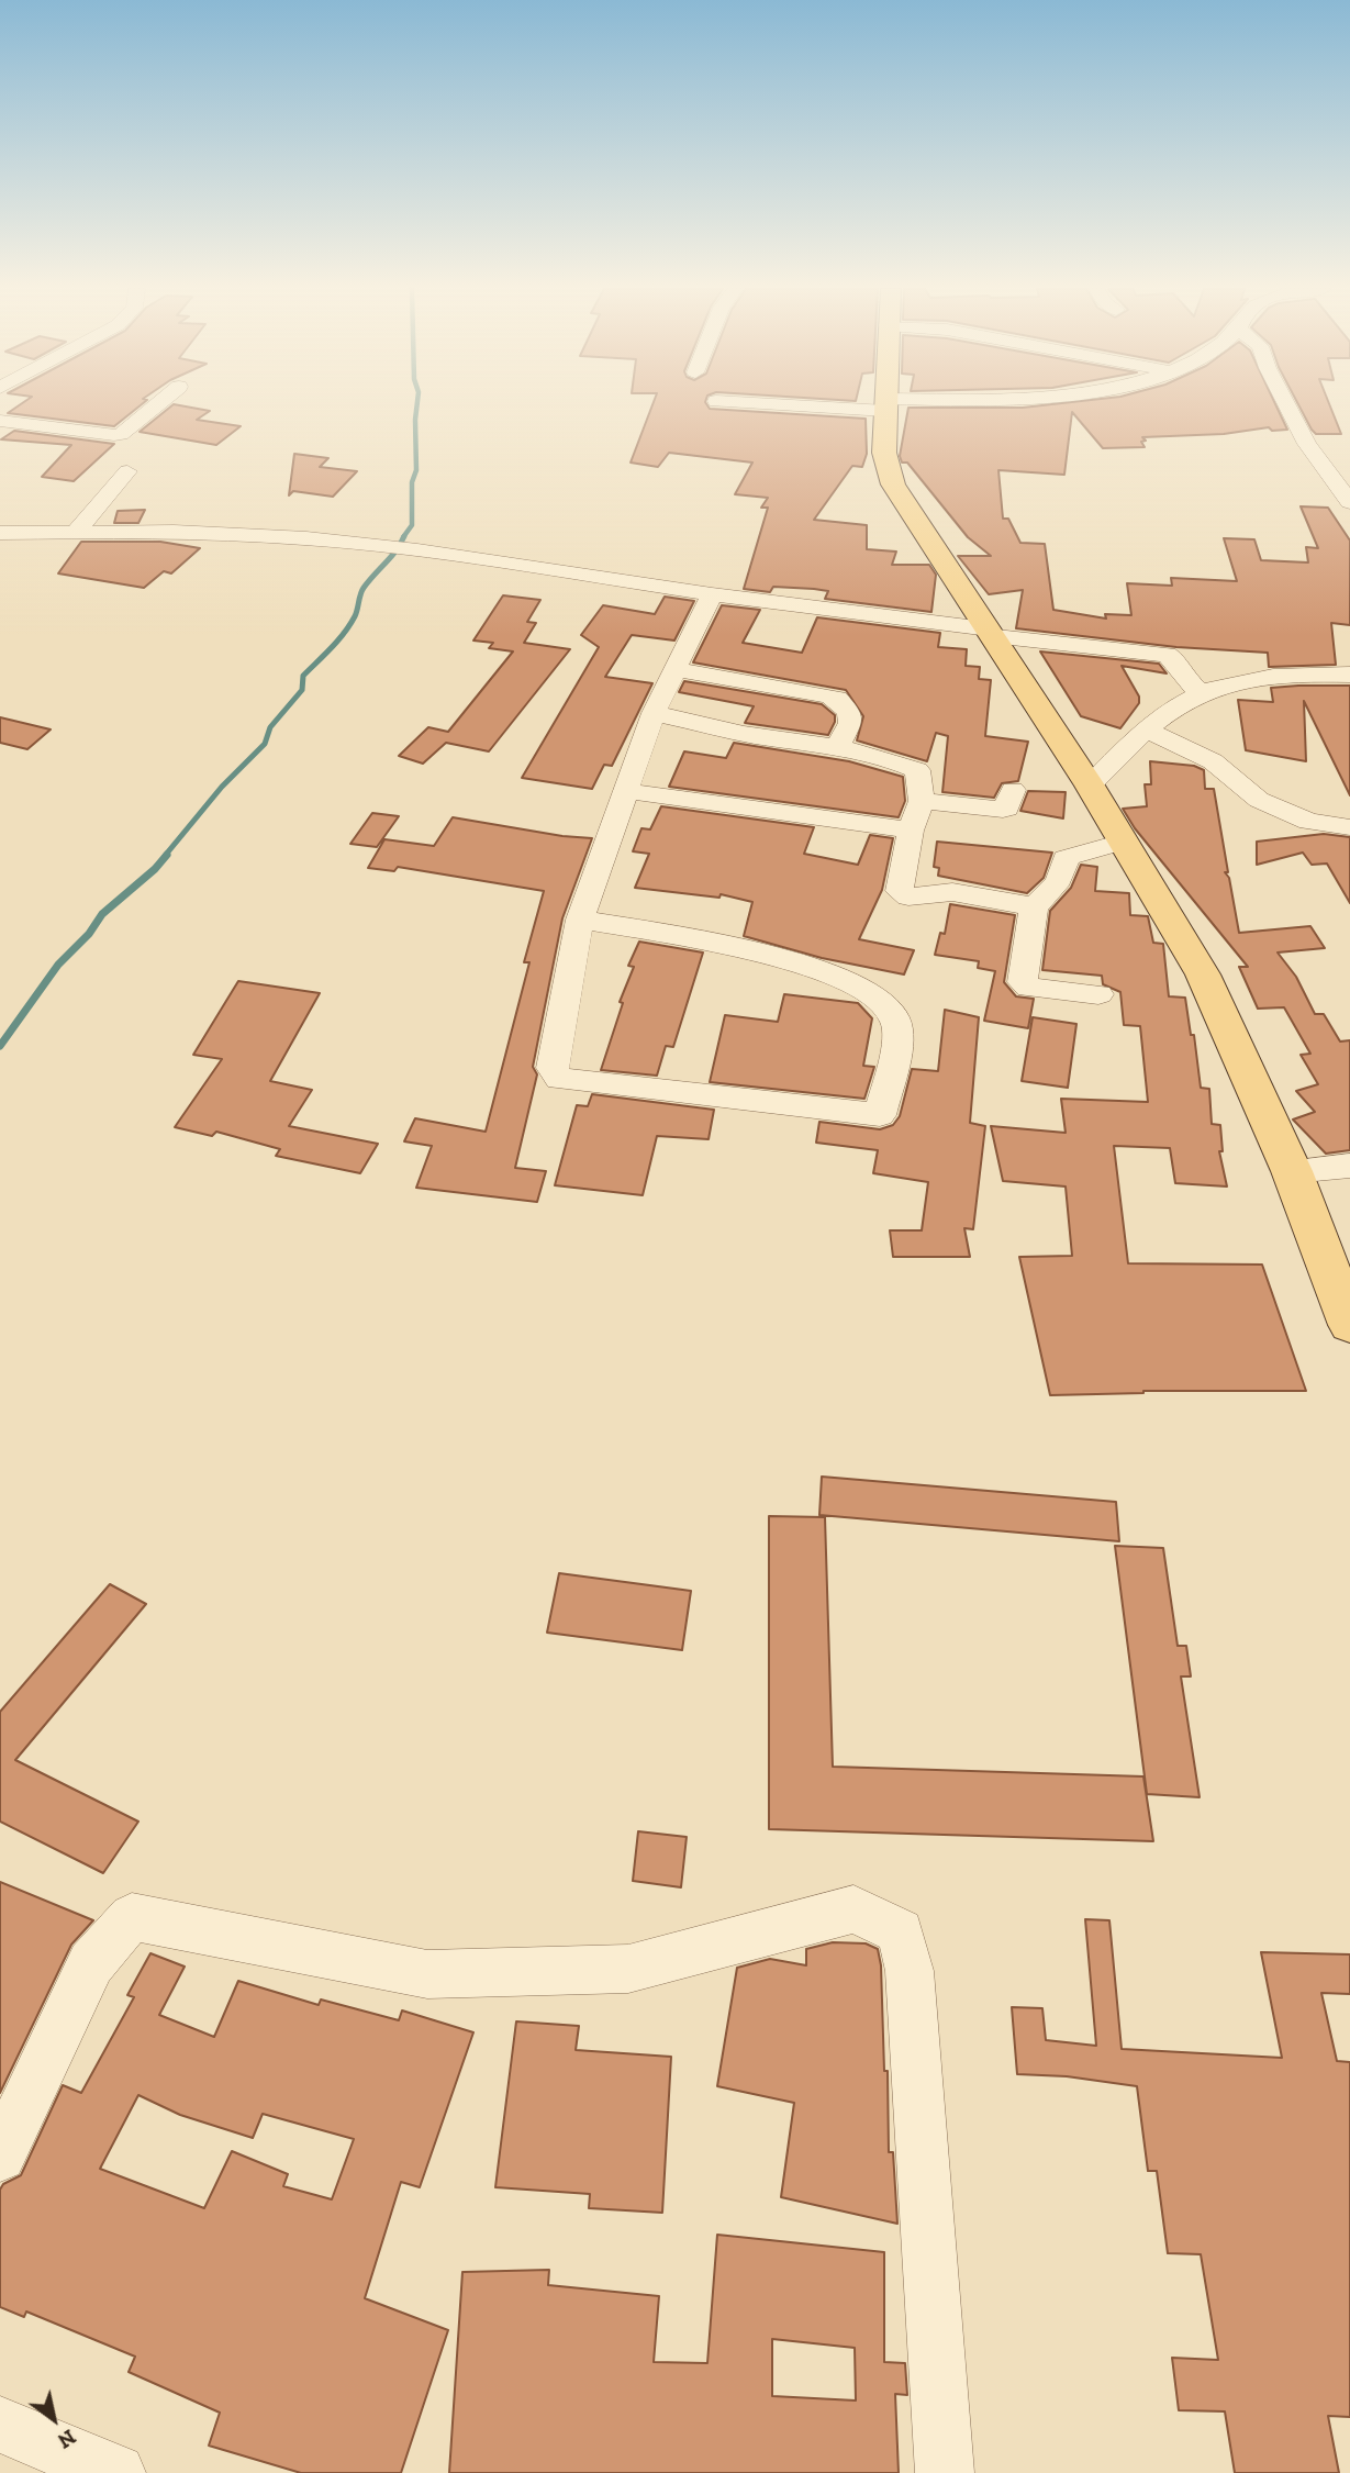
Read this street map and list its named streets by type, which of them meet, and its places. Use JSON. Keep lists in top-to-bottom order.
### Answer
{
  "north": "bottom right"
}
